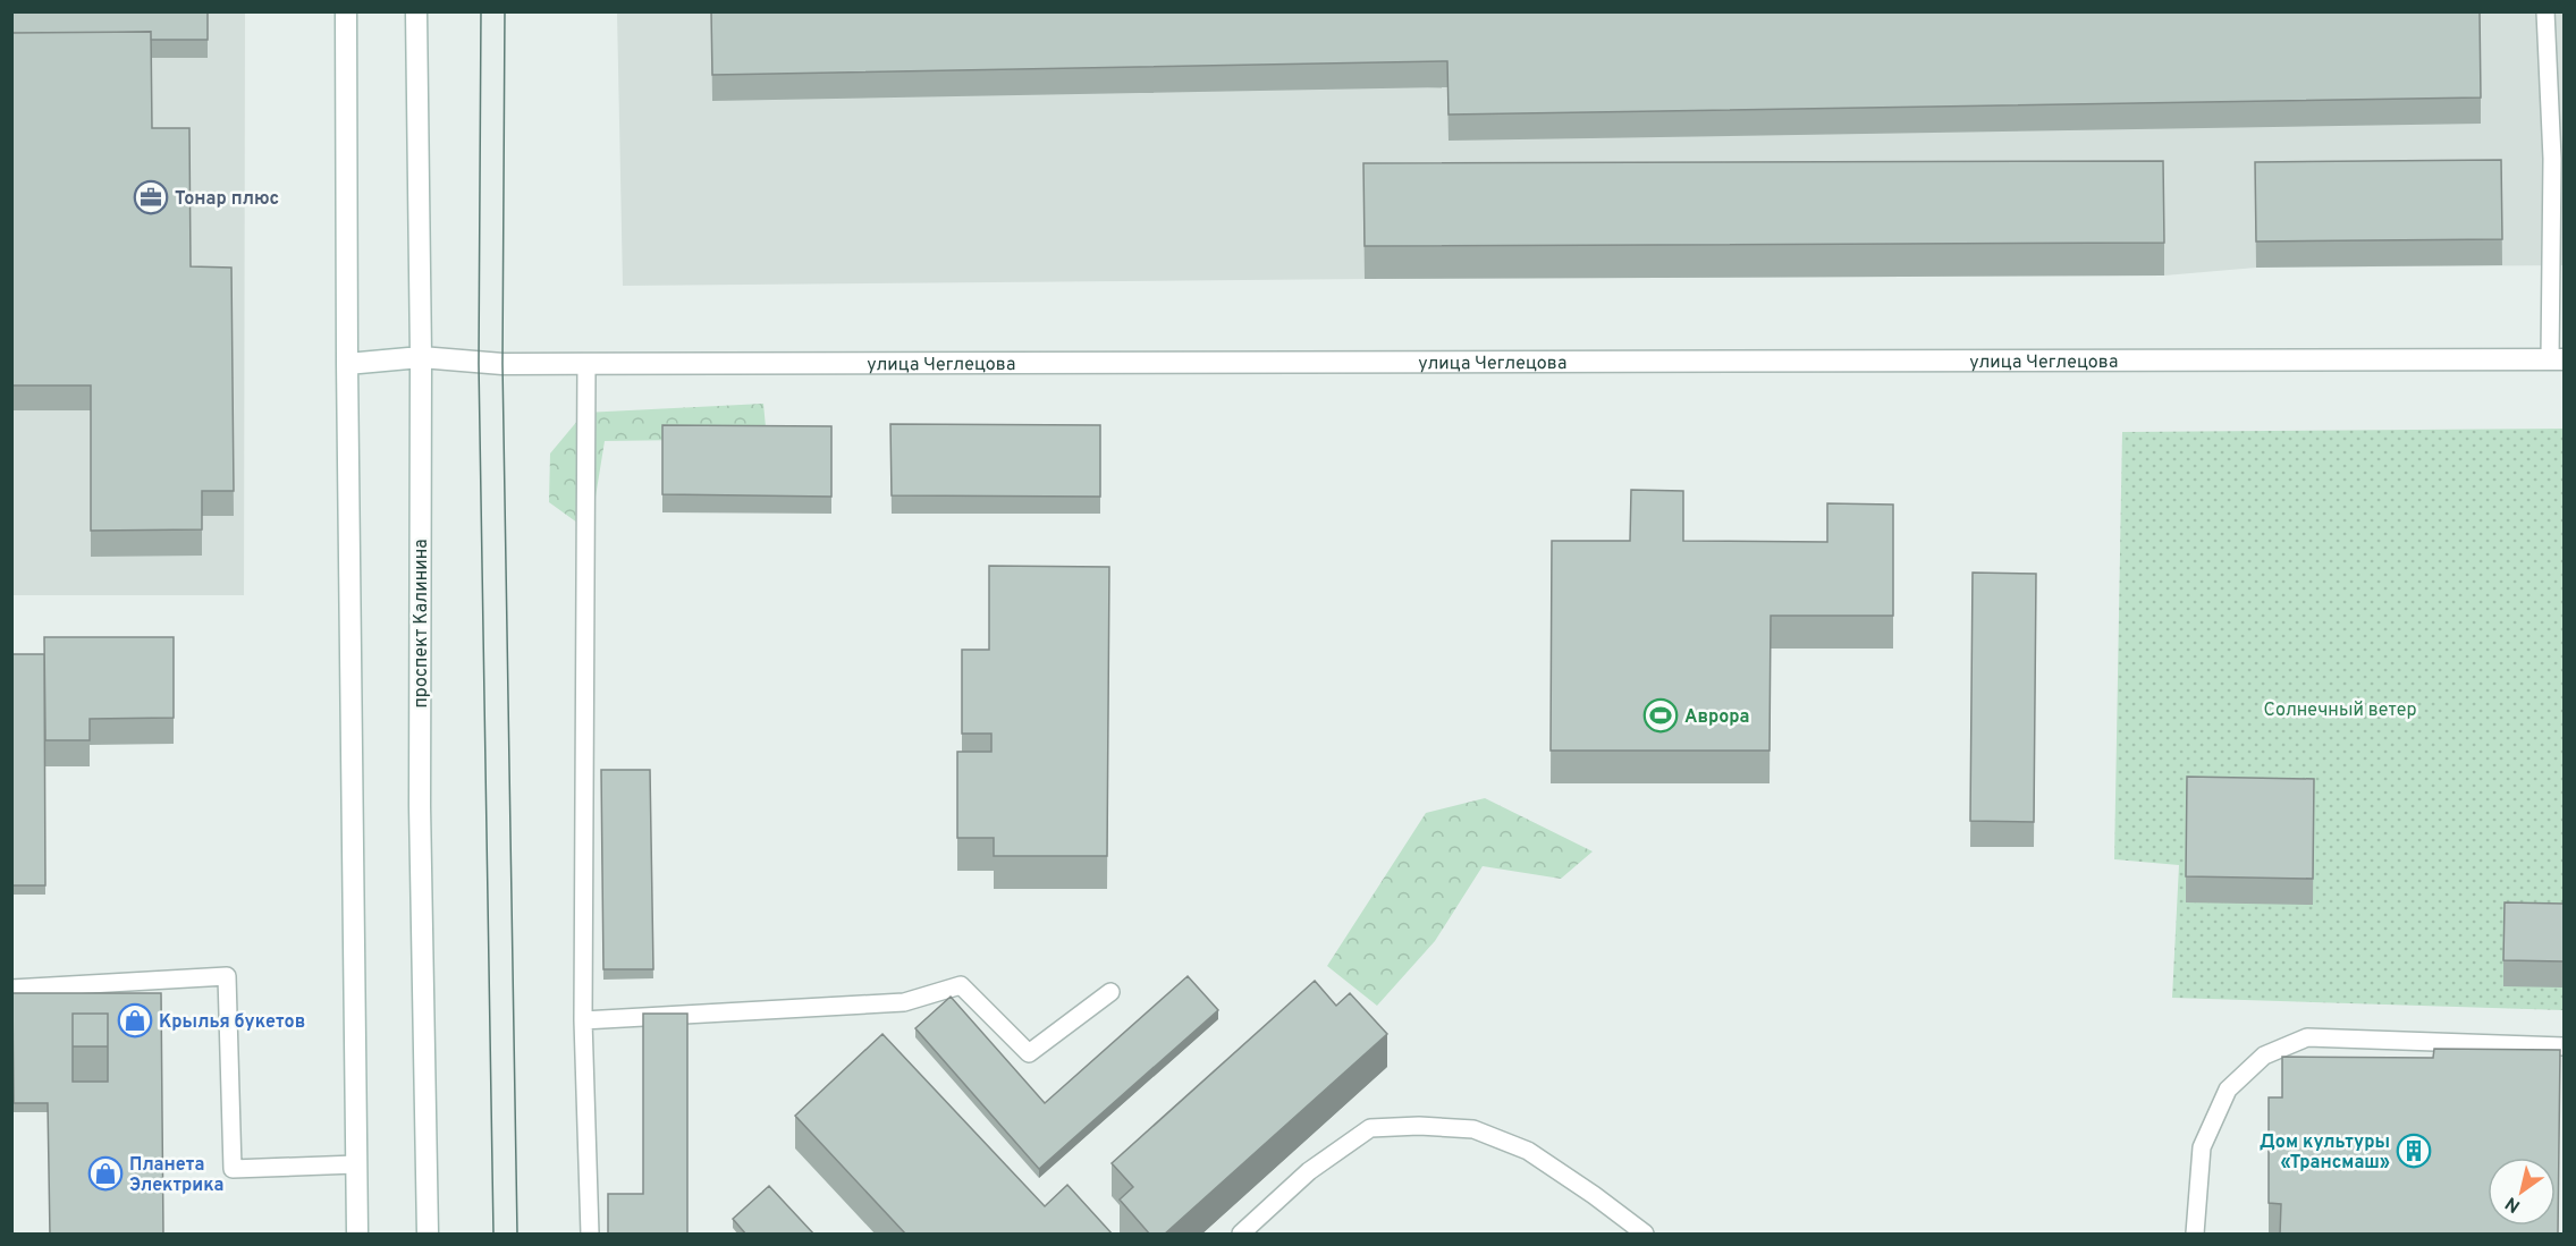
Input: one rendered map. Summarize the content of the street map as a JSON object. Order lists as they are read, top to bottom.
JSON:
{
  "streets": {
    "main road": ["улица Чеглецова", "проспект Калинина"]
  },
  "crossings": [
    ["улица Чеглецова", "проспект Калинина"]
  ],
  "parks": ["Солнечный ветер"],
  "places": {
    "office": ["Тонар плюс"],
    "sports": ["Аврора"],
    "shop": ["Крылья букетов", "Планета Электрика"],
    "building": ["Дом культуры «Трансмаш»"]
  },
  "north": "bottom left"
}
